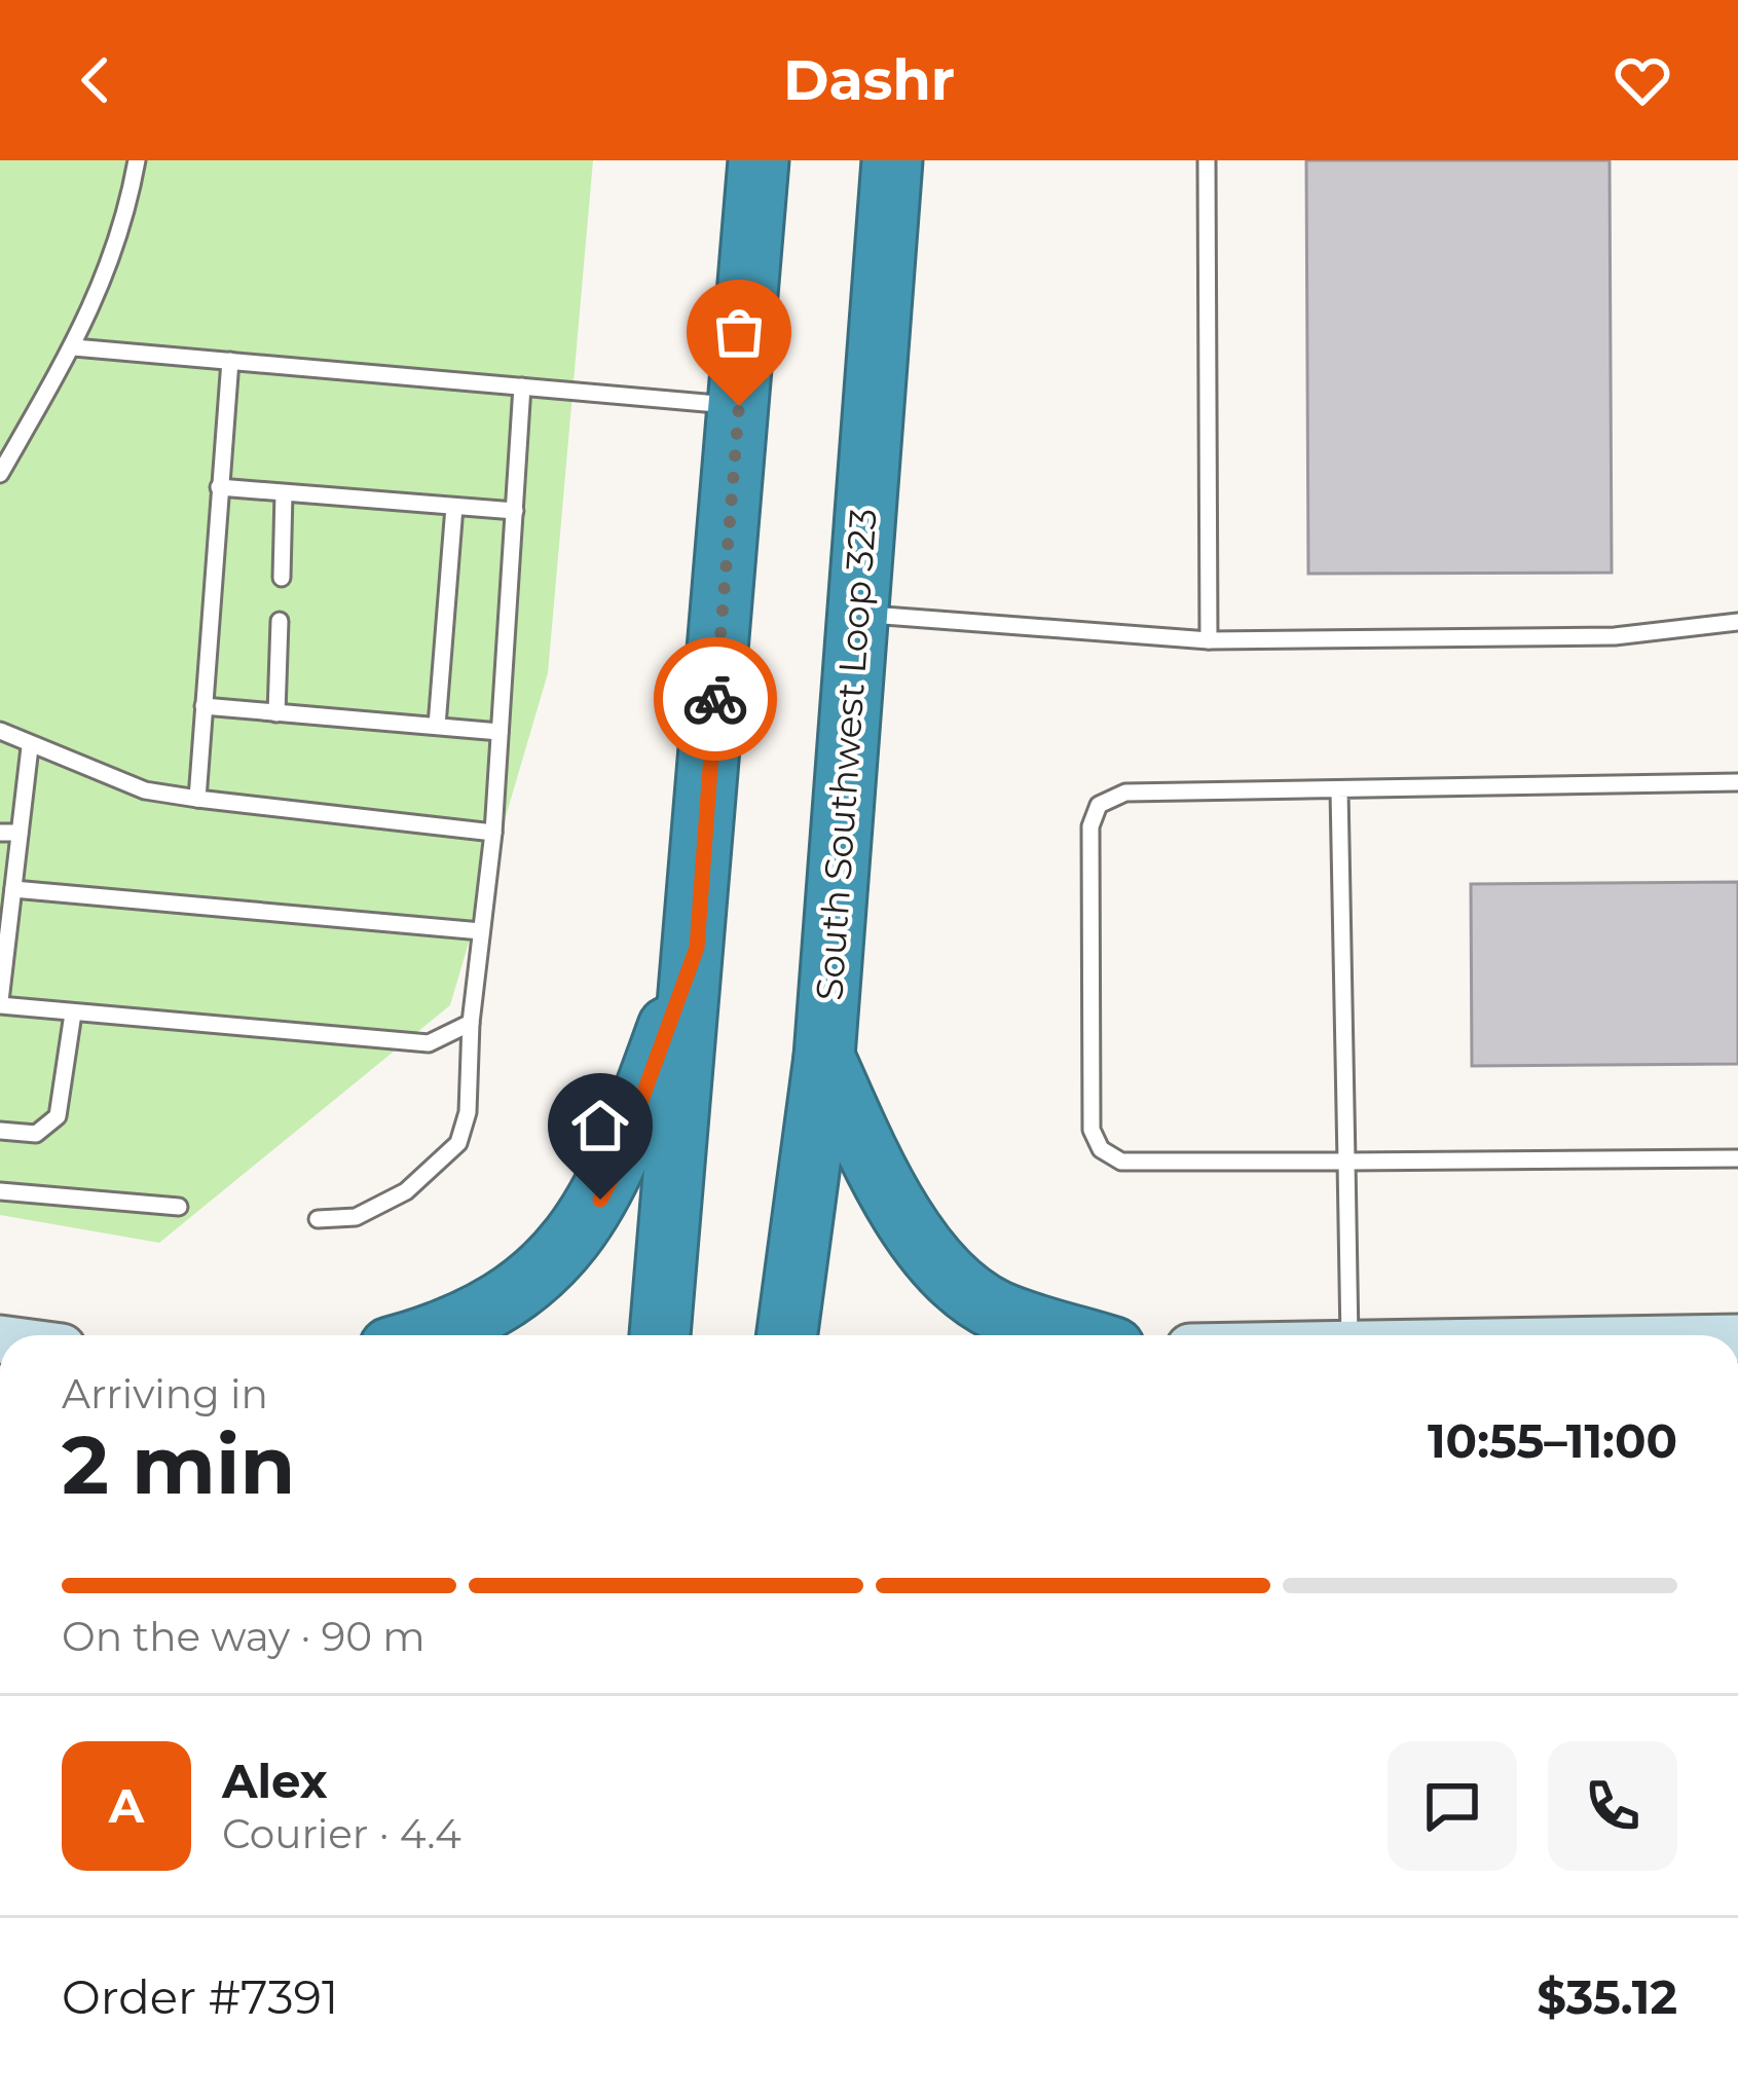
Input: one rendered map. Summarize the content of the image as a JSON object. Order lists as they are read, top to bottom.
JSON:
{
  "streets": {
    "highway": ["South Southwest Loop 323"]
  },
  "page": {
    "header": "Dashr",
    "heading": ["2 min", "Arriving in", "10:55–11:00"],
    "panel": [
      "Alex",
      "Courier · 4.4",
      "Order #7391",
      "$35.12"
    ],
    "bar": "On the way · 90 m",
    "round": "A"
  }
}
